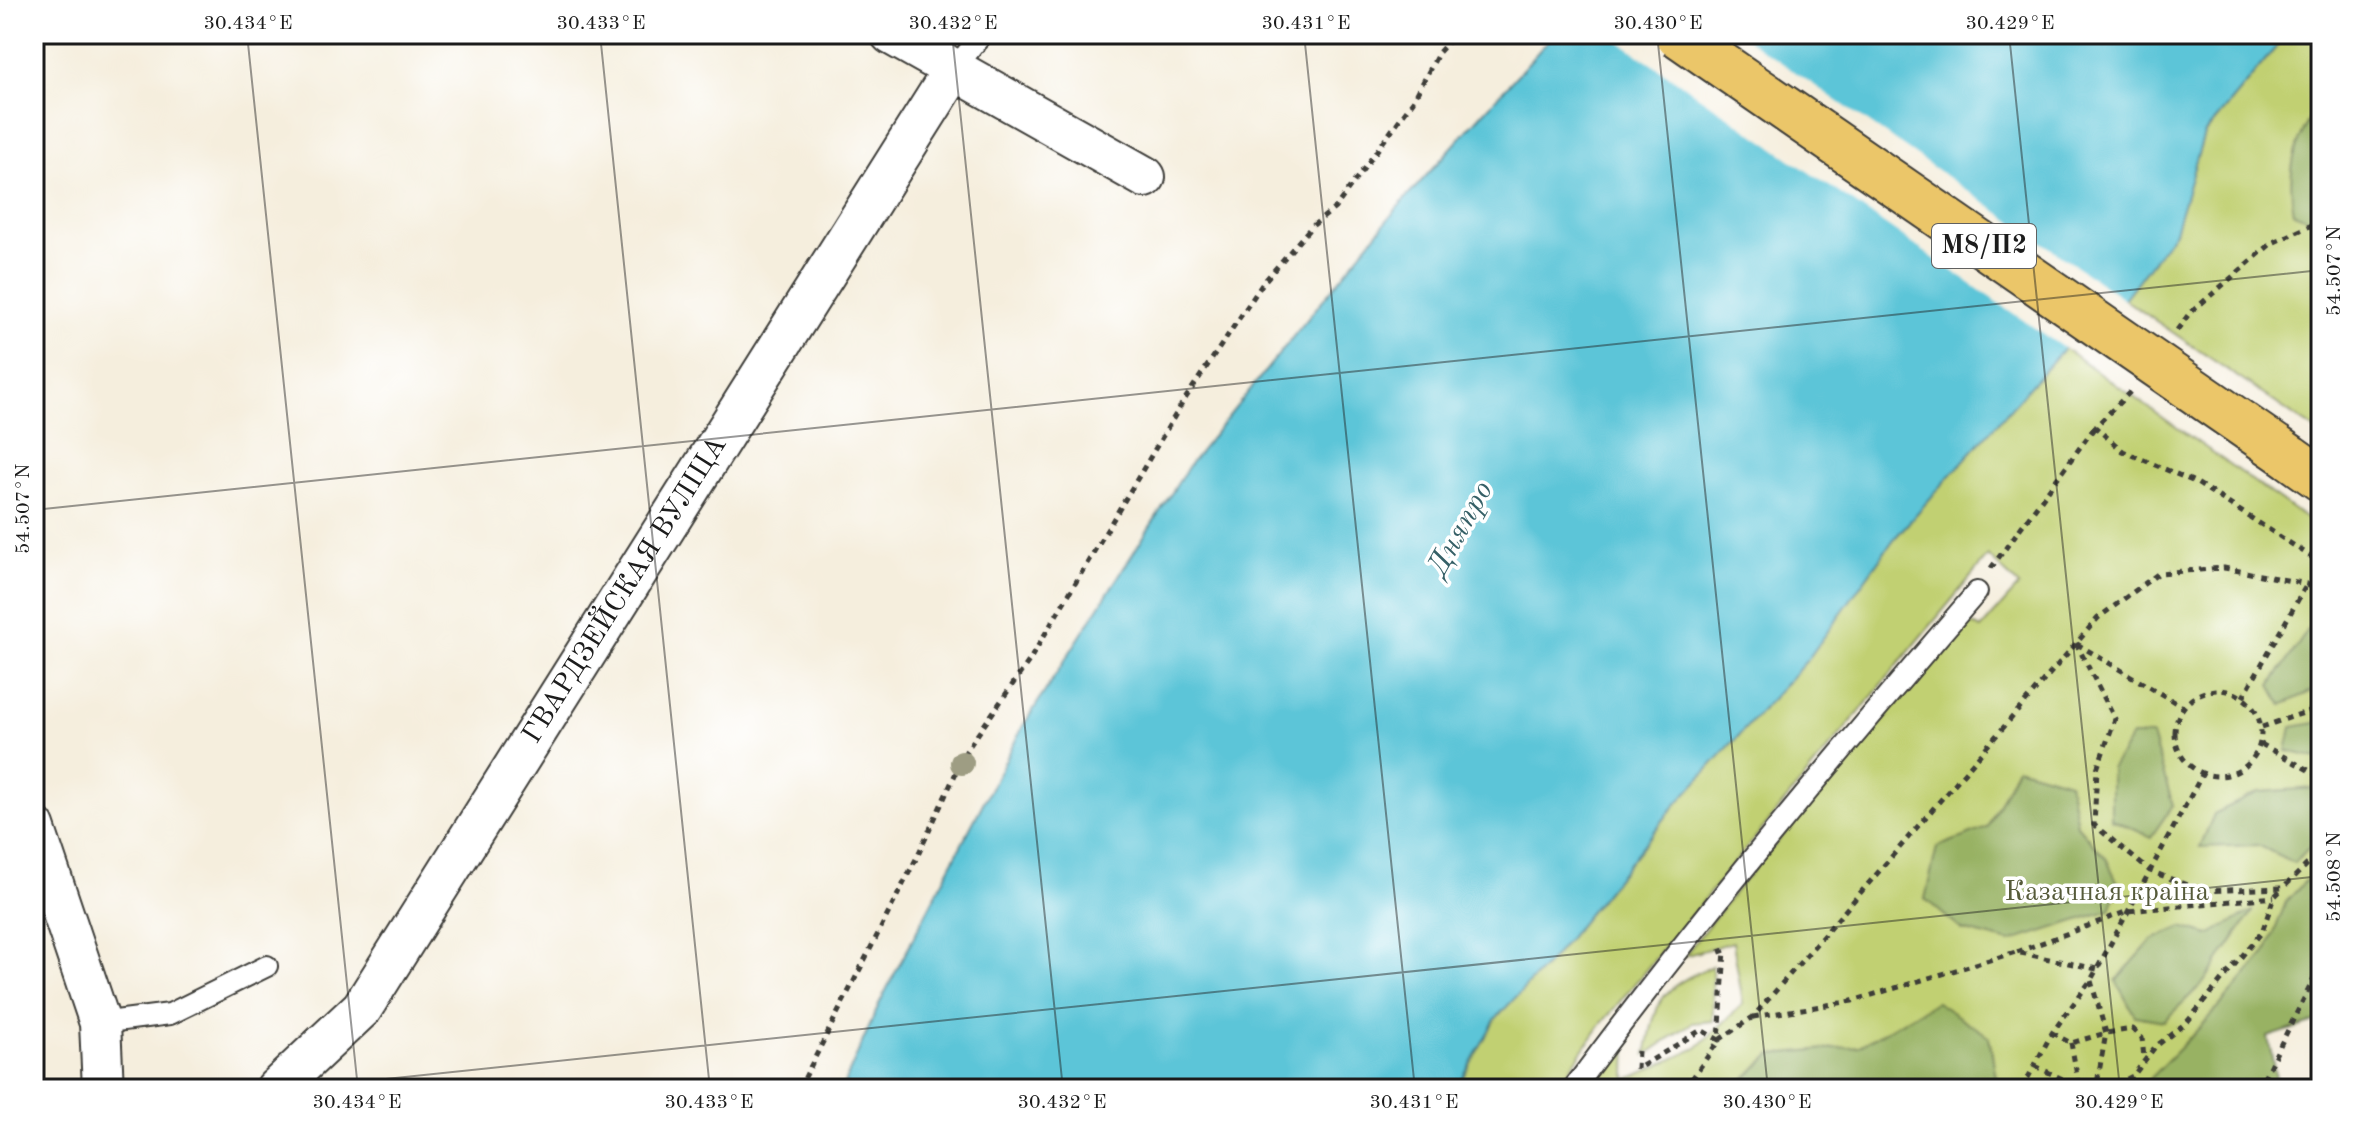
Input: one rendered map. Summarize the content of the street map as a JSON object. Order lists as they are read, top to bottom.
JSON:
{
  "streets": {
    "main road": ["М8/П2"],
    "street": ["ГВАРДЗЕЙСКАЯ ВУЛІЦА"]
  },
  "water": ["Дняпро"],
  "parks": ["Казачная краіна"],
  "coordinates": [
    "30.434°E",
    "30.433°E",
    "30.432°E",
    "30.431°E",
    "30.430°E",
    "30.429°E",
    "54.507°N",
    "54.508°N"
  ]
}
